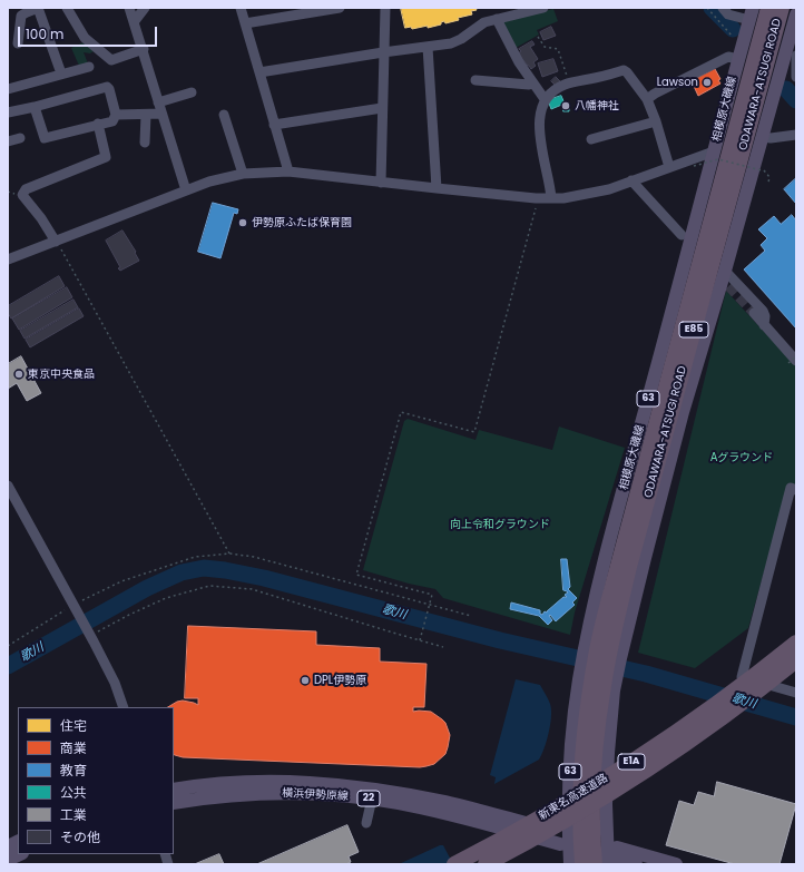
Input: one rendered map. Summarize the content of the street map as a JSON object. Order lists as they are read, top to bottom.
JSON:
{
  "streets": {
    "highway": [
      "ODAWARA-ATSUGI ROAD",
      "E85",
      "E1A",
      "新東名高速道路"
    ],
    "main road": [
      "相模原大磯線",
      "63",
      "横浜伊勢原線",
      "22"
    ]
  },
  "crossings": [
    ["ODAWARA-ATSUGI ROAD", "相模原大磯線"]
  ],
  "water": ["歌川"],
  "parks": ["Aグラウンド", "向上令和グラウンド"],
  "places": [
    "Lawson",
    "八幡神社",
    "伊勢原ふたば保育園",
    "東京中央食品",
    "DPL伊勢原"
  ],
  "legend": [
    "住宅",
    "商業",
    "教育",
    "公共",
    "工業",
    "その他"
  ],
  "scale_bar": "100 m"
}
